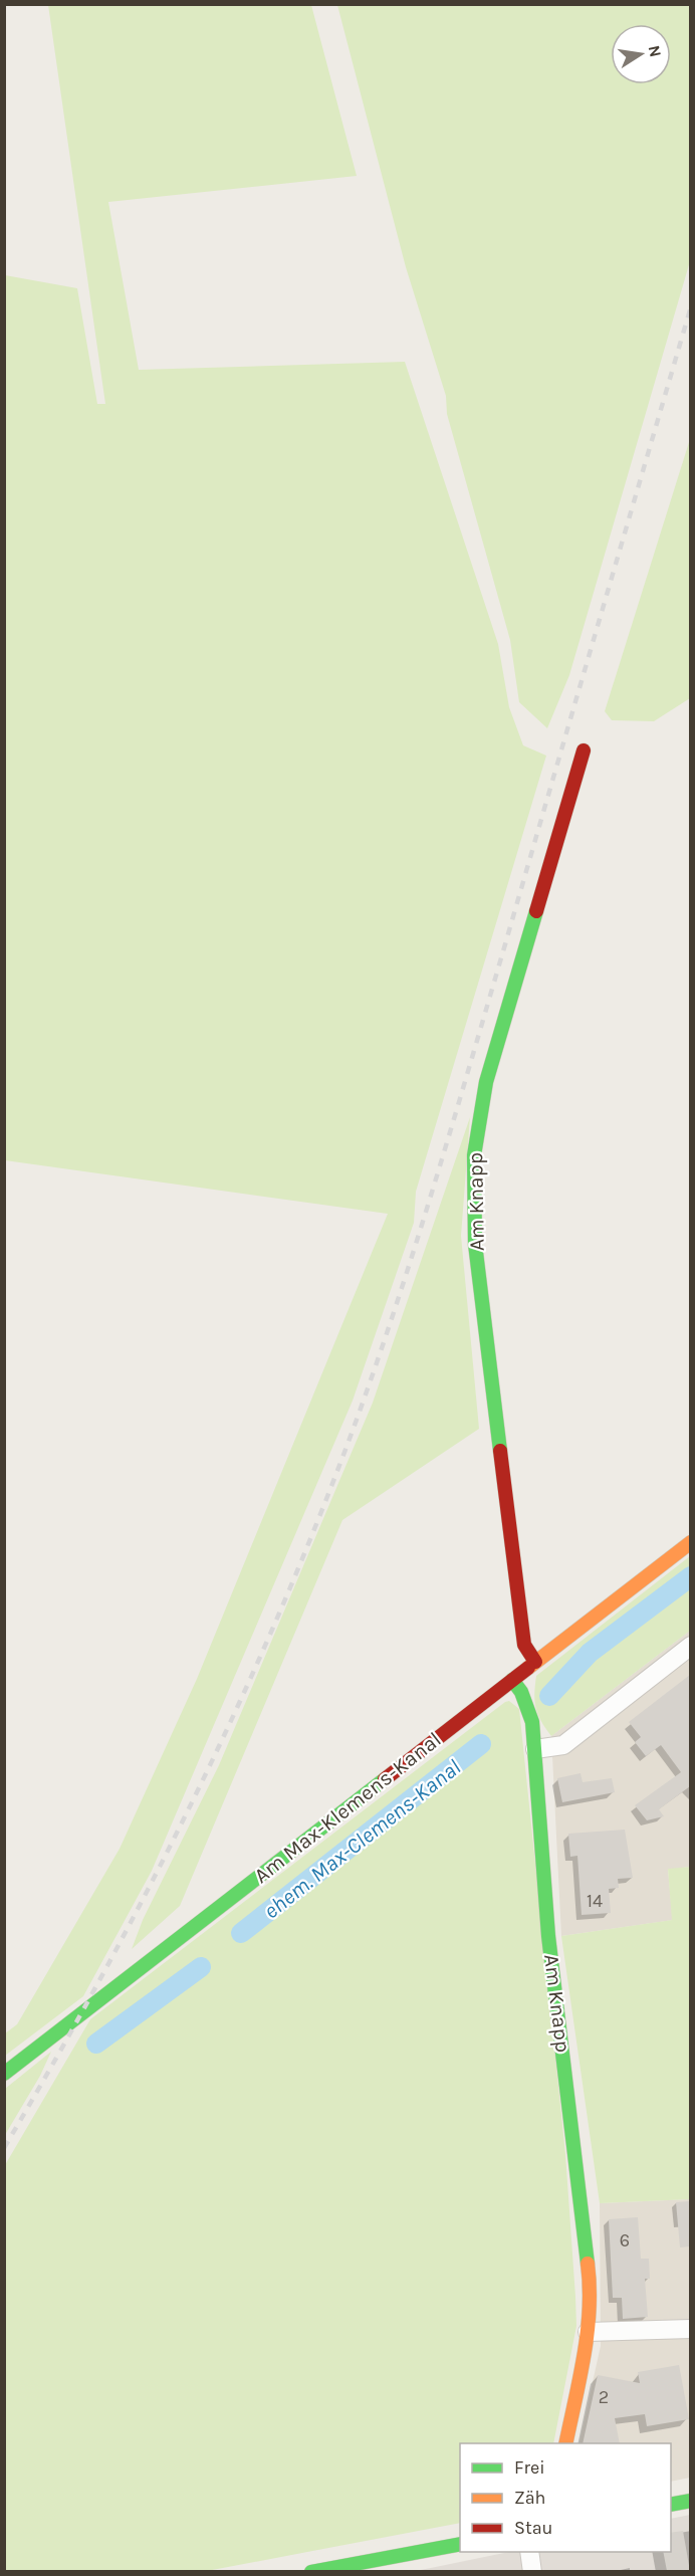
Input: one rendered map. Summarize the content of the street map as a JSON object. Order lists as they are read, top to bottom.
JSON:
{
  "streets": {
    "street": ["Am Knapp", "Am Max-Klemens-Kanal"]
  },
  "crossings": [
    ["Am Knapp", "Am Max-Klemens-Kanal"]
  ],
  "water": ["ehem. Max-Clemens-Kanal"],
  "house_numbers": ["14", "6", "2"],
  "legend": ["Frei", "Zäh", "Stau"],
  "north": "right"
}
